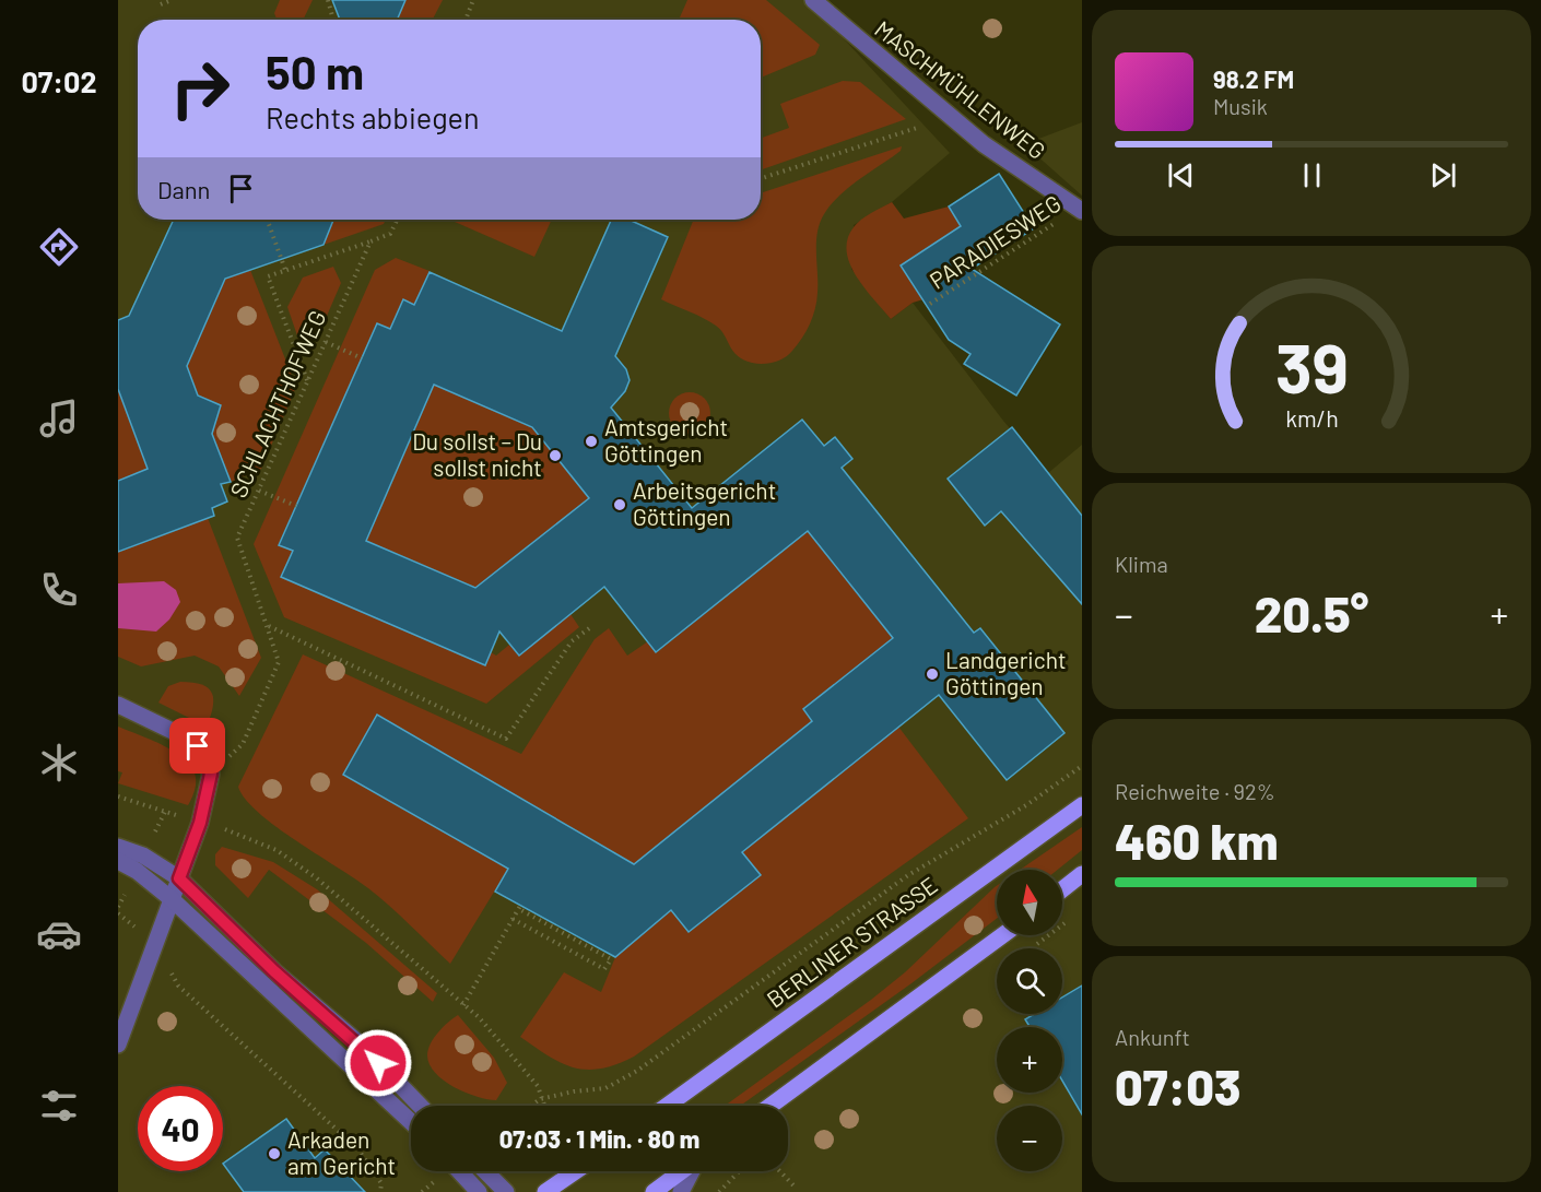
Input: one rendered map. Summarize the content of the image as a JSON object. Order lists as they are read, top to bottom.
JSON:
{
  "streets": {
    "main road": ["BERLINER STRASSE"],
    "street": ["MASCHMÜHLENWEG"],
    "path": ["PARADIESWEG", "SCHLACHTHOFWEG"]
  },
  "crossings": [
    ["MASCHMÜHLENWEG", "PARADIESWEG"]
  ],
  "places": [
    "Amtsgericht Göttingen",
    "Du sollst – Du sollst nicht",
    "Arbeitsgericht Göttingen",
    "Landgericht Göttingen",
    "Arkaden am Gericht"
  ],
  "north": "top",
  "page": {
    "tabs": "07:02",
    "turn": ["50 m", "Rechts abbiegen"],
    "song": ["98.2 FM", "Musik"],
    "then": "Dann",
    "tile": [
      "Klima",
      ["Reichweite · 92%", "460 km"],
      ["Ankunft", "07:03"]
    ],
    "heat": ["−", "20.5°", "+"],
    "map_buttons": ["+", "−"],
    "limit": "40",
    "trip": "07:03 · 1 Min. · 80 m",
    "gauge": ["39", "km/h"]
  }
}
